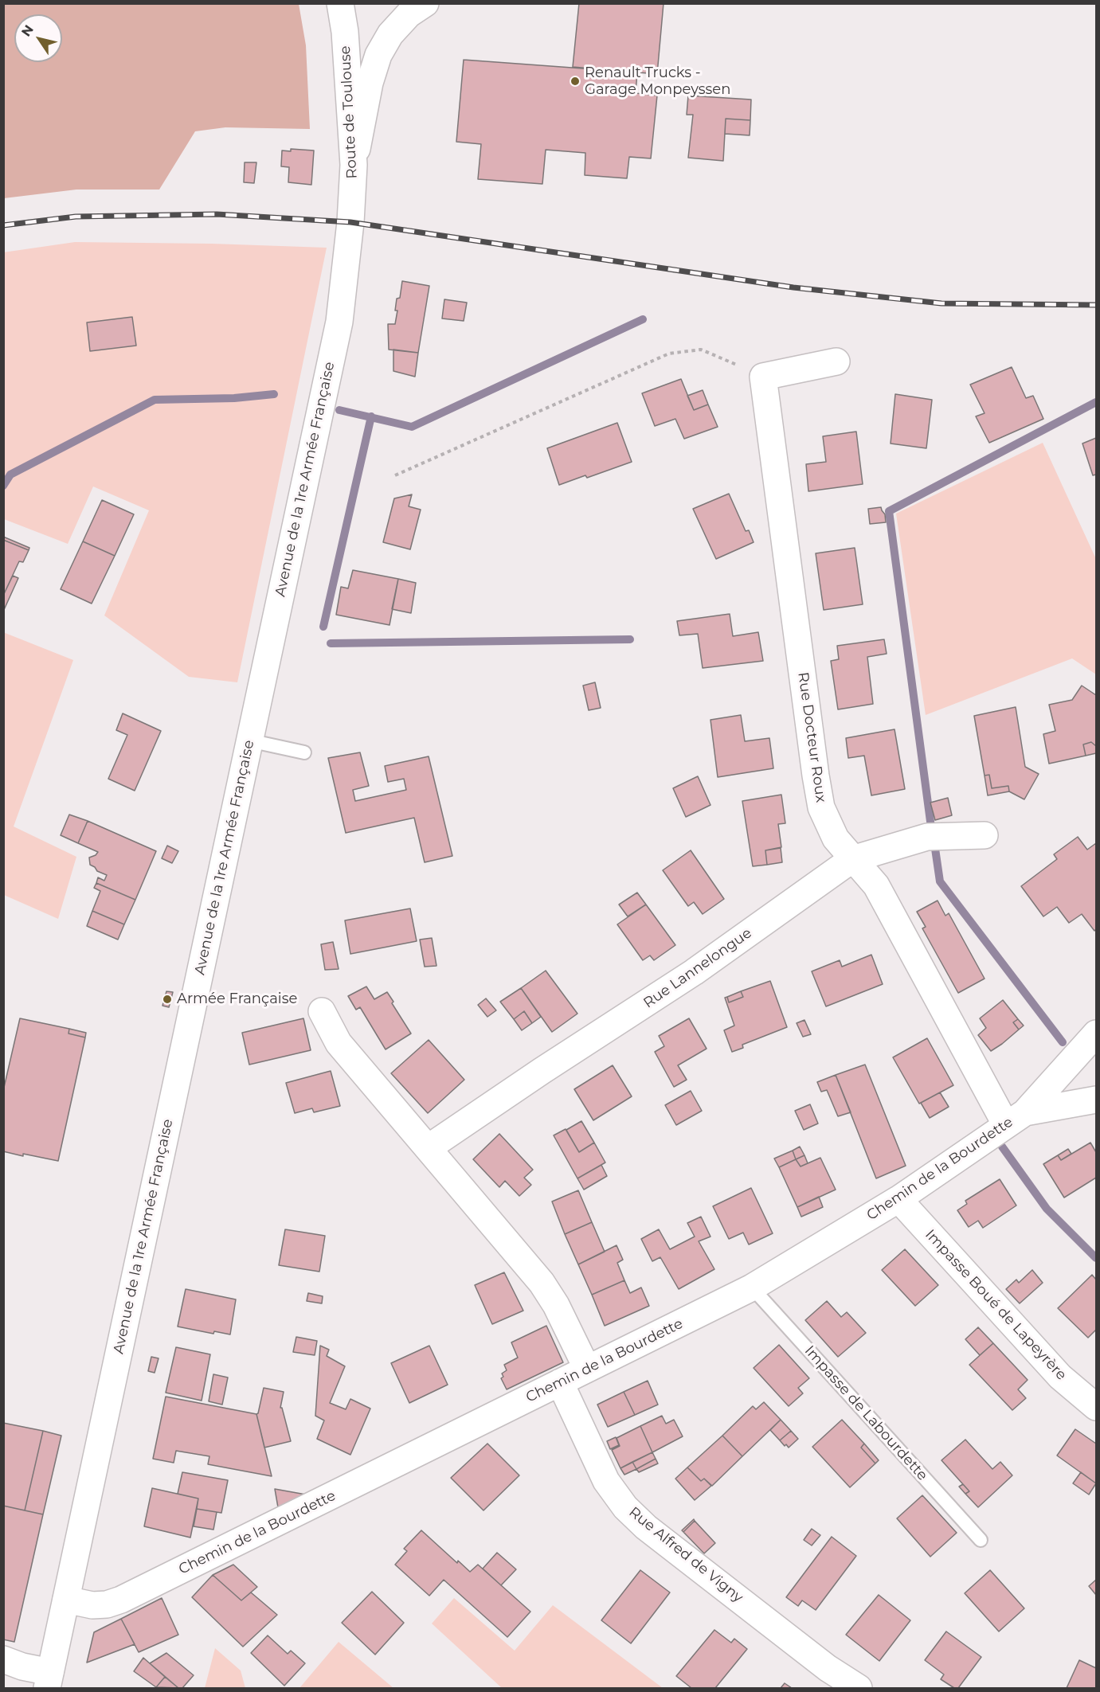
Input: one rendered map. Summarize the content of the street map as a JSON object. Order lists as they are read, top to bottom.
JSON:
{
  "streets": {
    "street": [
      "Route de Toulouse",
      "Avenue de la 1re Armée Française",
      "Rue Docteur Roux",
      "Rue Lannelongue",
      "Chemin de la Bourdette",
      "Impasse Boué de Lapeyrère",
      "Rue Alfred de Vigny"
    ],
    "lane": ["Impasse de Labourdette"]
  },
  "crossings": [
    ["Route de Toulouse", "Avenue de la 1re Armée Française"],
    ["Avenue de la 1re Armée Française", "Chemin de la Bourdette"],
    ["Rue Docteur Roux", "Rue Lannelongue"],
    ["Rue Docteur Roux", "Chemin de la Bourdette"],
    ["Chemin de la Bourdette", "Impasse Boué de Lapeyrère"],
    ["Chemin de la Bourdette", "Impasse de Labourdette"],
    ["Chemin de la Bourdette", "Rue Alfred de Vigny"]
  ],
  "places": ["Renault Trucks - Garage Monpeyssen", "Armée Française"],
  "north": "top left"
}
